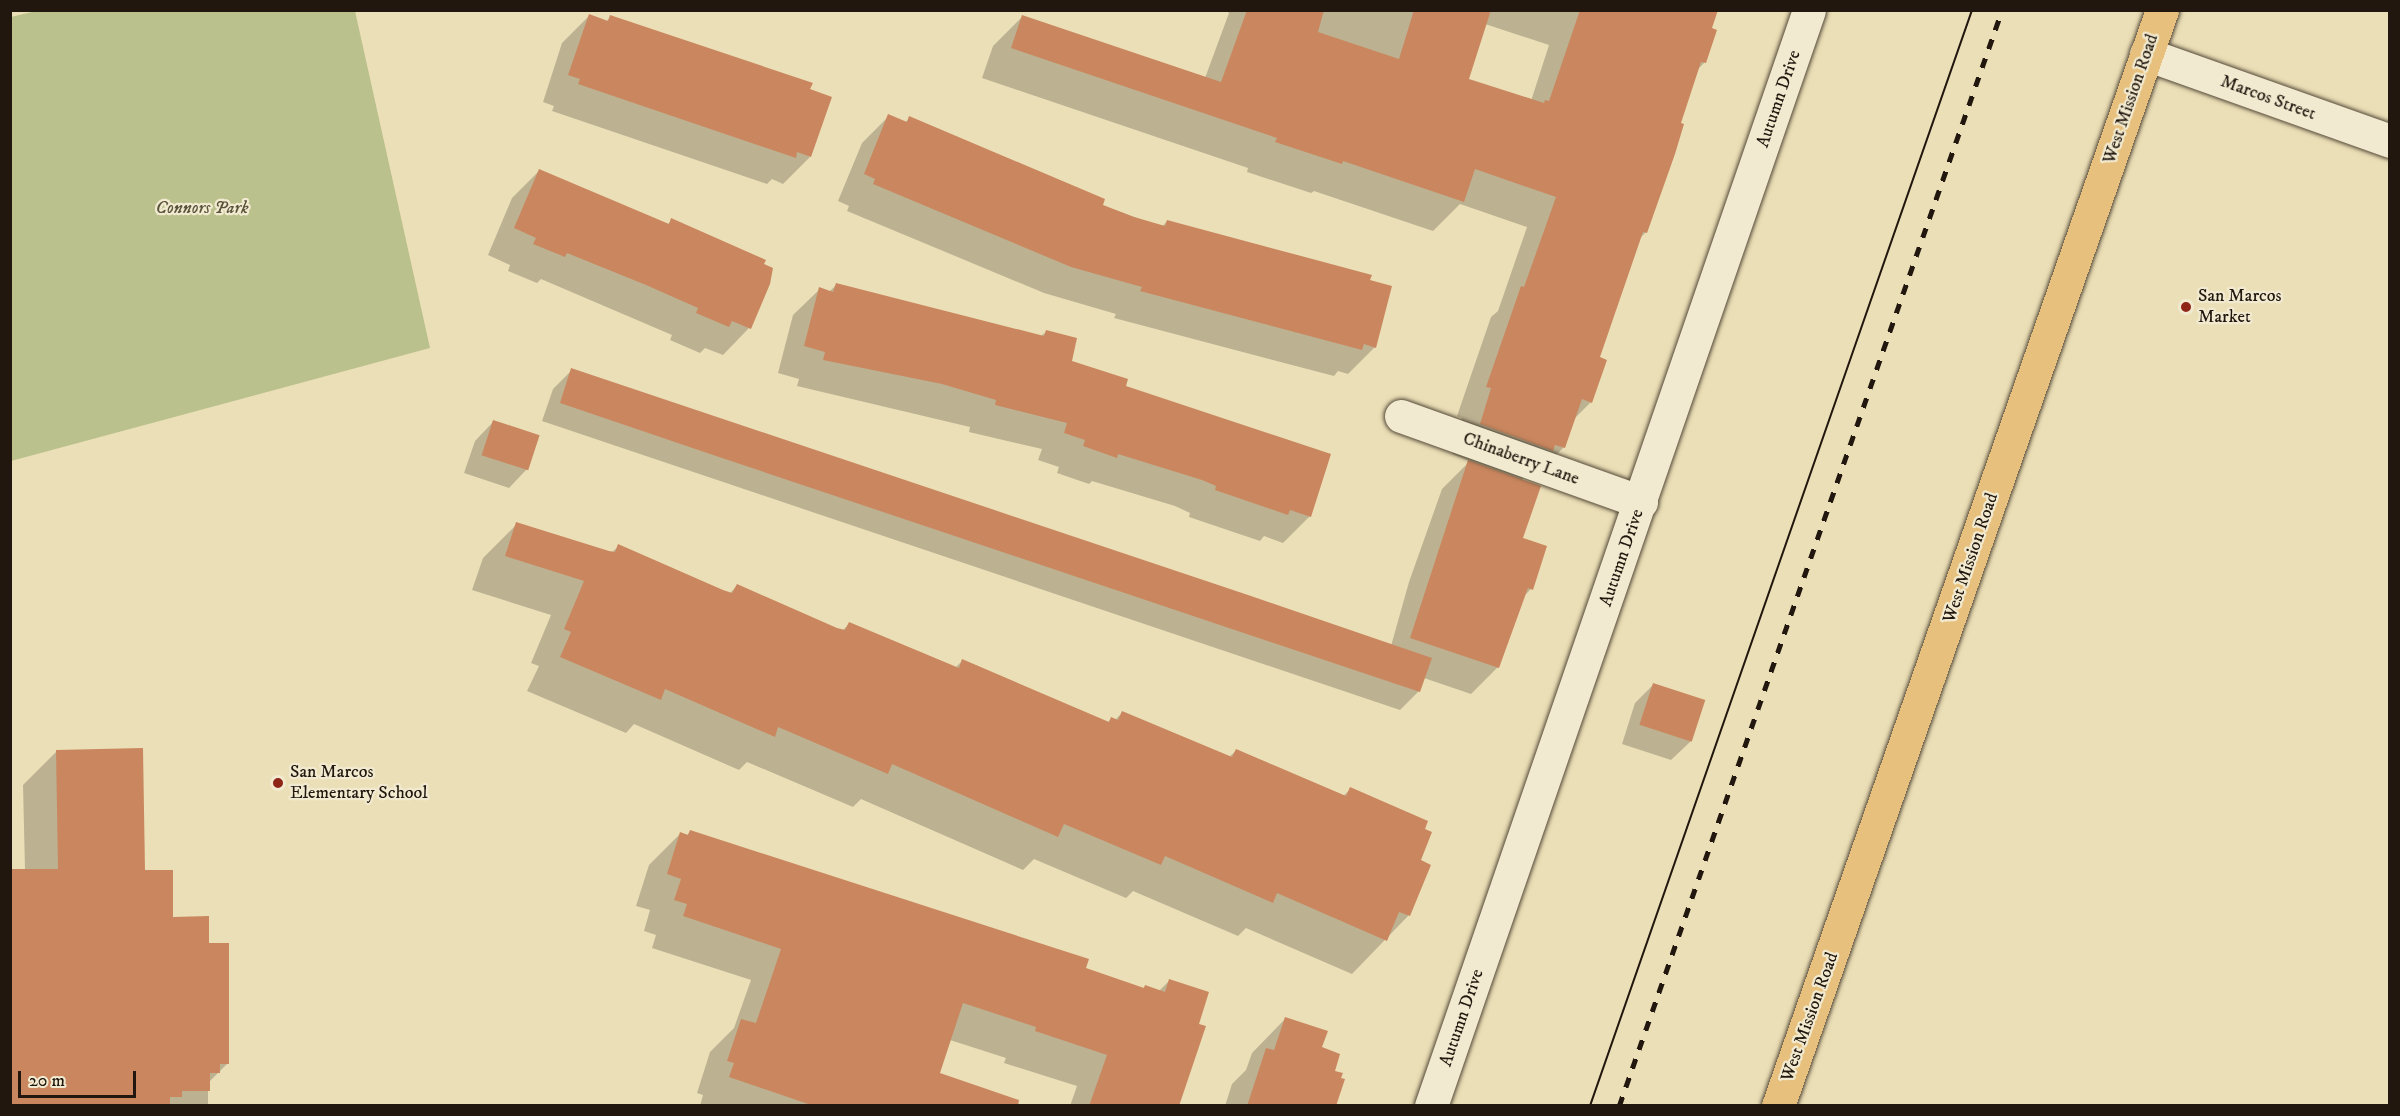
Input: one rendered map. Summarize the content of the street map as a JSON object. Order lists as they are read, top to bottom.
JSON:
{
  "streets": {
    "main road": ["West Mission Road"],
    "street": ["Marcos Street", "Autumn Drive", "Chinaberry Lane"]
  },
  "crossings": [
    ["Marcos Street", "West Mission Road"],
    ["Autumn Drive", "Chinaberry Lane"]
  ],
  "parks": ["Connors Park"],
  "places": ["San Marcos Market", "San Marcos Elementary School"],
  "scale_bar": "20 m"
}
